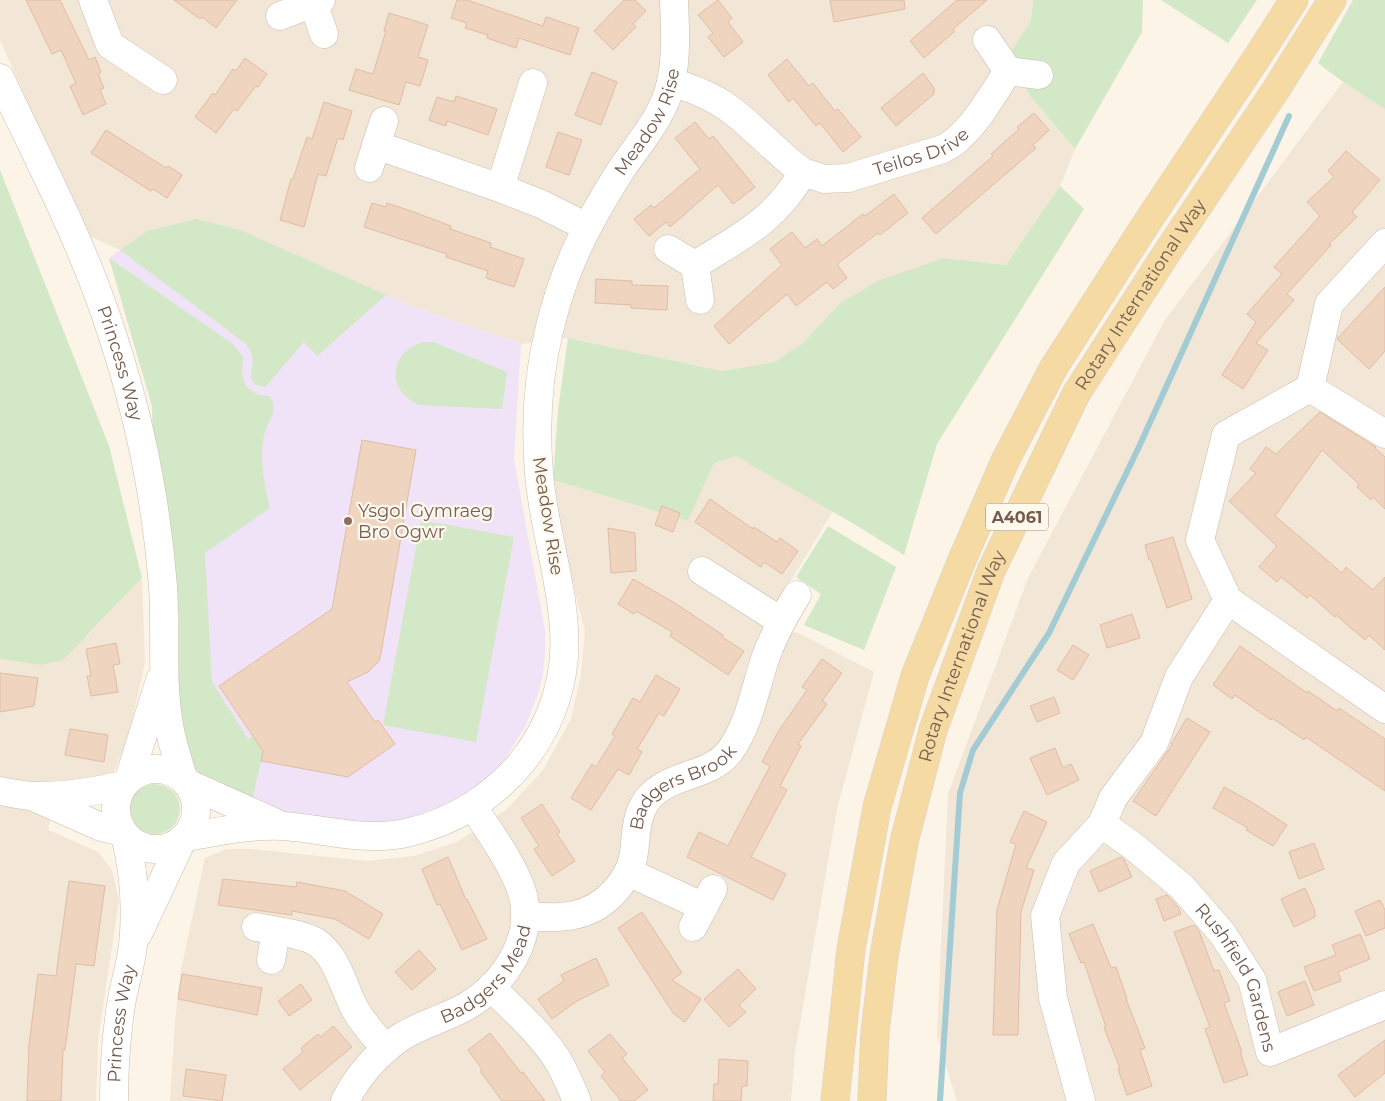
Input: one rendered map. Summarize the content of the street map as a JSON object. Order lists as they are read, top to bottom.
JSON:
{
  "streets": {
    "main road": ["Rotary International Way", "A4061"],
    "street": [
      "Meadow Rise",
      "Teilos Drive",
      "Princess Way",
      "Badgers Brook",
      "Badgers Mead",
      "Rushfield Gardens"
    ]
  },
  "crossings": [
    ["Meadow Rise", "Teilos Drive"],
    ["Meadow Rise", "Princess Way"],
    ["Meadow Rise", "Badgers Mead"],
    ["Badgers Brook", "Badgers Mead"]
  ],
  "places": ["Ysgol Gymraeg Bro Ogwr"]
}
